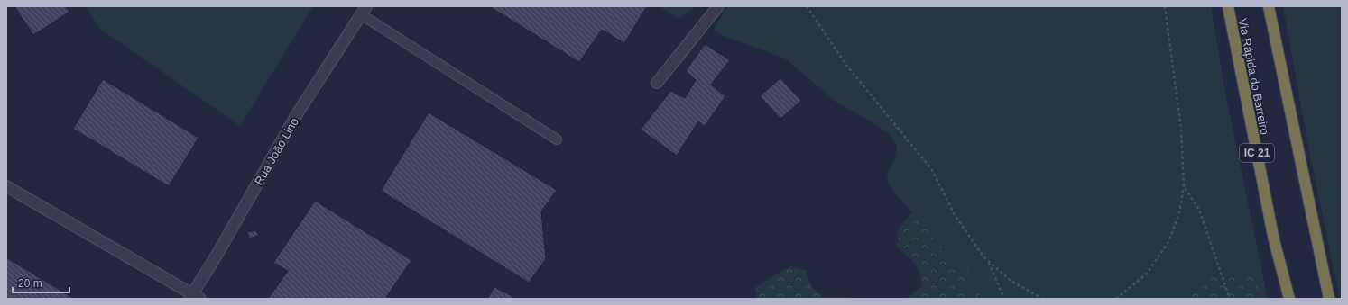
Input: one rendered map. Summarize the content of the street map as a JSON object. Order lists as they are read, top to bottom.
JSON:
{
  "streets": {
    "highway": ["Via Rápida do Barreiro", "IC 21"],
    "street": ["Rua João Lino"]
  },
  "scale_bar": "20 m"
}
